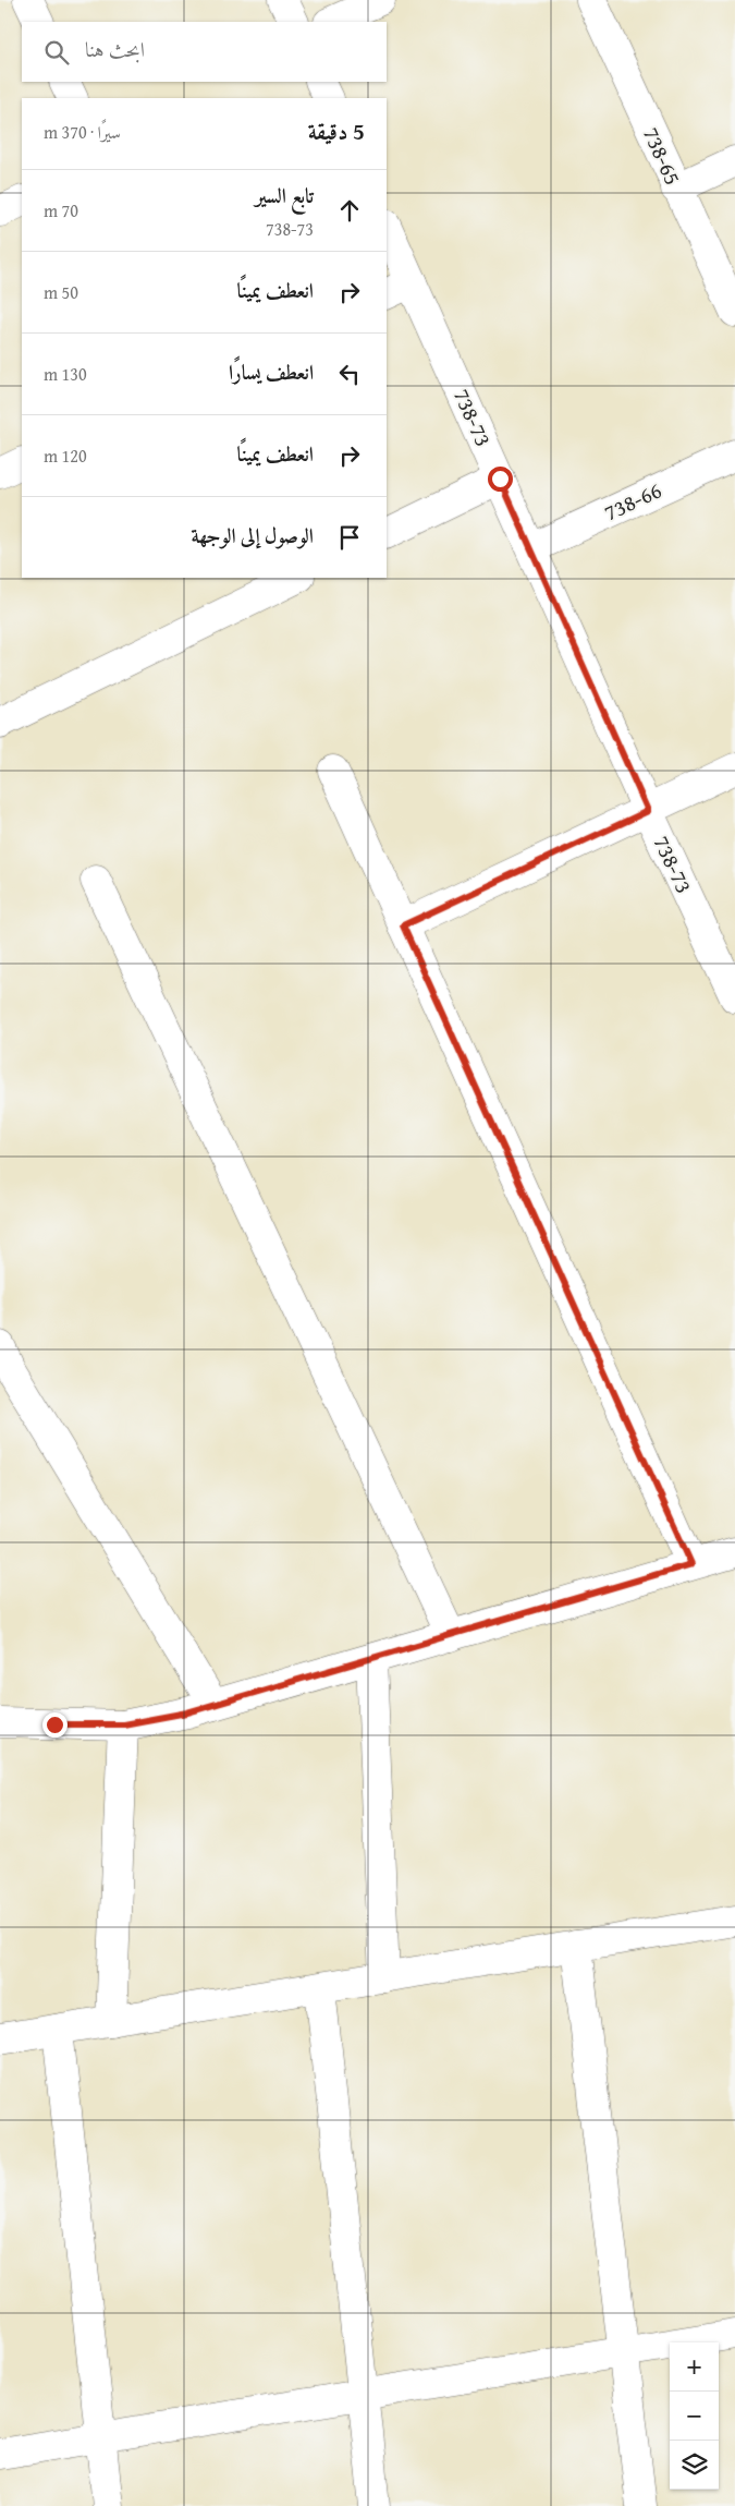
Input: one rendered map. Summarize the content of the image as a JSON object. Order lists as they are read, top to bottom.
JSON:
{
  "streets": {
    "street": ["738-65", "738-73", "738-66"]
  },
  "crossings": [
    ["738-73", "738-66"]
  ],
  "page": {
    "search": "ابحث هنا",
    "heading": ["5 دقيقة", "سيرًا · 370 m"],
    "list": [
      ["تابع السير", "738-73", "70 m"],
      ["انعطف يمينًا", "50 m"],
      ["انعطف يسارًا", "130 m"],
      ["انعطف يمينًا", "120 m"],
      "الوصول إلى الوجهة"
    ],
    "map_buttons": ["+", "−"]
  }
}
